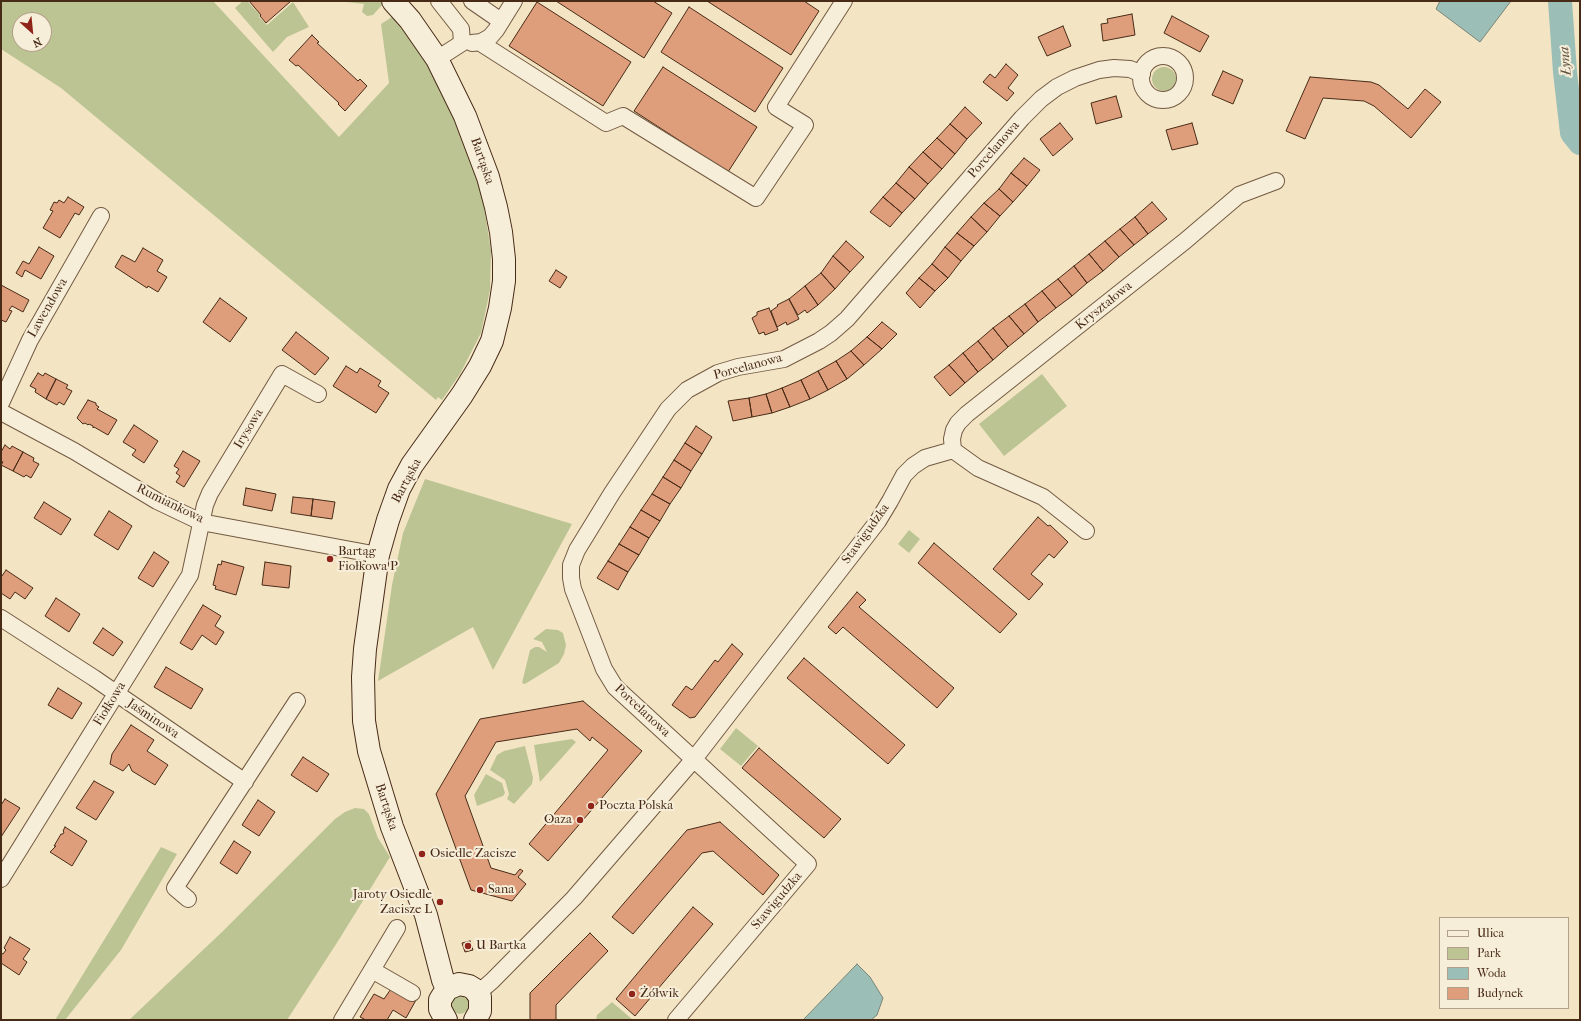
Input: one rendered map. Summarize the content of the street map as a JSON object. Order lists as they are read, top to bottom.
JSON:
{
  "streets": {
    "street": [
      "Porcelanowa",
      "Bartąska",
      "Kryształowa",
      "Lawendowa",
      "Irysowa",
      "Rumiankowa",
      "Stawigudzka",
      "Fiołkowa",
      "Jaśminowa"
    ]
  },
  "crossings": [
    ["Porcelanowa", "Stawigudzka"],
    ["Bartąska", "Rumiankowa"],
    ["Bartąska", "Stawigudzka"],
    ["Kryształowa", "Stawigudzka"],
    ["Irysowa", "Rumiankowa"],
    ["Irysowa", "Fiołkowa"],
    ["Rumiankowa", "Fiołkowa"],
    ["Fiołkowa", "Jaśminowa"]
  ],
  "water": ["Łyna"],
  "places": [
    "Bartąg Fiołkowa P",
    "Poczta Polska",
    "Oaza",
    "Osiedle Zacisze",
    "Sana",
    "Jaroty Osiedle Zacisze L",
    "U Bartka",
    "Żółwik"
  ],
  "legend": [
    "Ulica",
    "Park",
    "Woda",
    "Budynek"
  ],
  "north": "bottom right"
}
